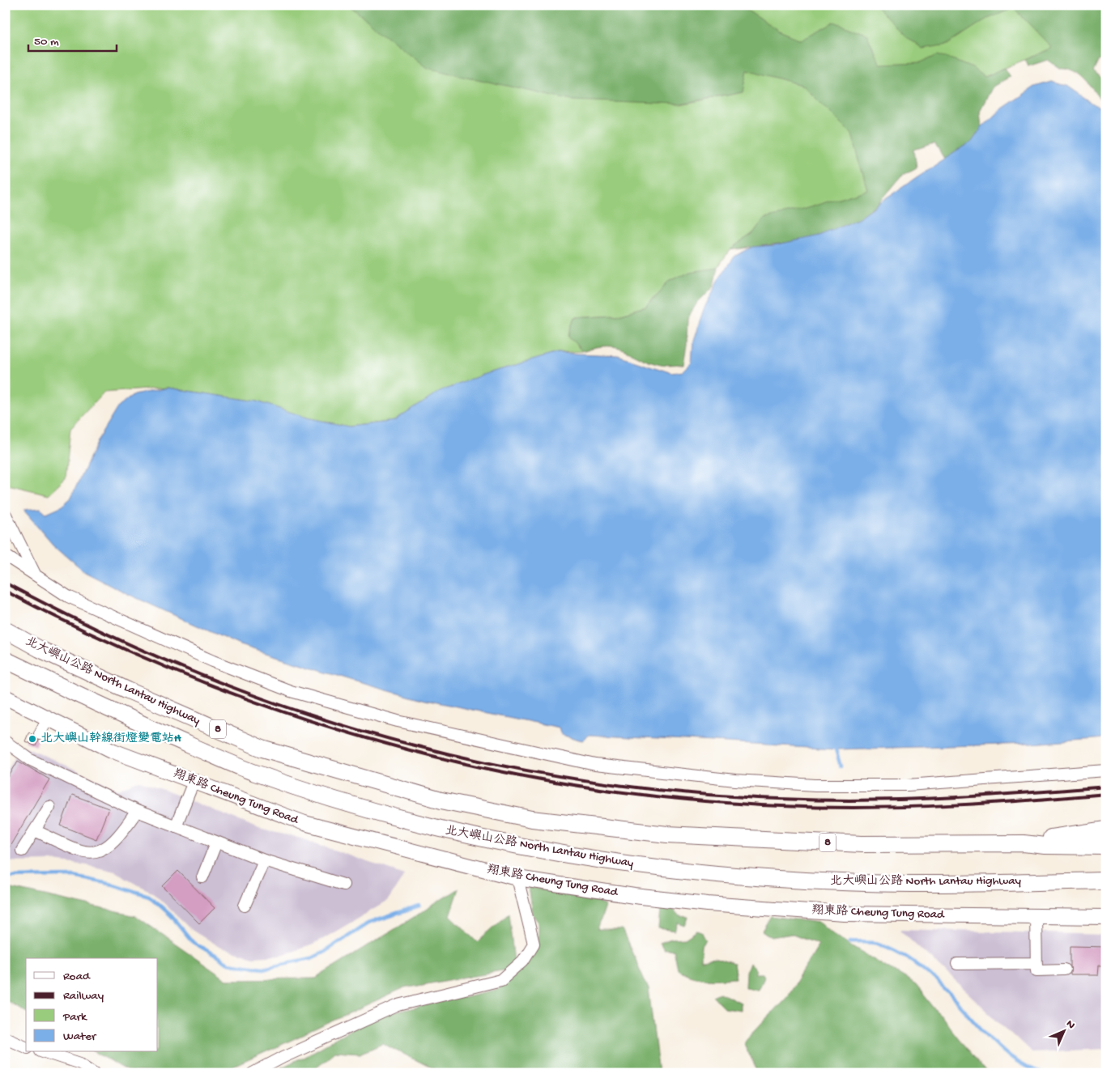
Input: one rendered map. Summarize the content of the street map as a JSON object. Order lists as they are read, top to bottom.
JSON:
{
  "streets": {
    "highway": ["北大嶼山公路 North Lantau Highway", "8"],
    "main road": ["翔東路 Cheung Tung Road"]
  },
  "places": ["北大嶼山幹線街燈變電站H"],
  "legend": [
    "Road",
    "Railway",
    "Park",
    "Water"
  ],
  "scale_bar": "50 m",
  "north": "top right"
}
